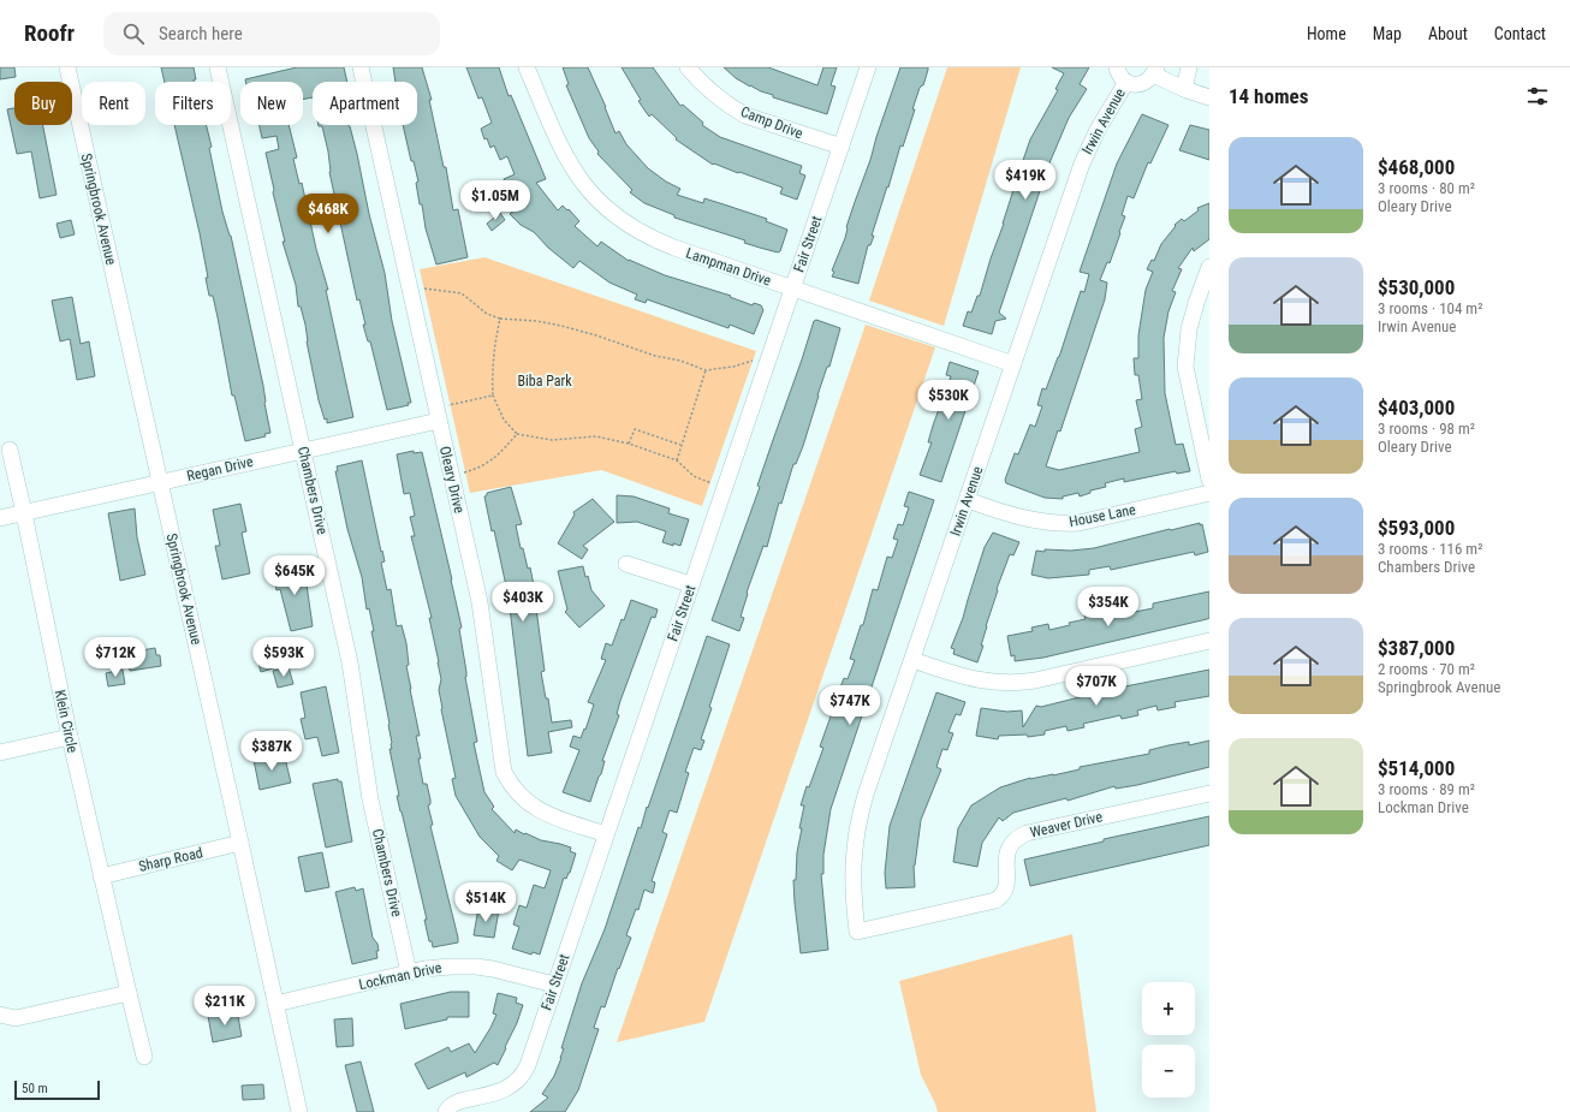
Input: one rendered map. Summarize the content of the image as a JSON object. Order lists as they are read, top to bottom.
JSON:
{
  "streets": {
    "street": [
      "Irwin Avenue",
      "Camp Drive",
      "Springbrook Avenue",
      "Fair Street",
      "Lampman Drive",
      "Regan Drive",
      "Oleary Drive",
      "Chambers Drive",
      "House Lane",
      "Klein Circle",
      "Weaver Drive",
      "Sharp Road",
      "Lockman Drive"
    ]
  },
  "crossings": [
    ["Irwin Avenue", "Lampman Drive"],
    ["Irwin Avenue", "House Lane"],
    ["Irwin Avenue", "Weaver Drive"],
    ["Camp Drive", "Fair Street"],
    ["Springbrook Avenue", "Regan Drive"],
    ["Springbrook Avenue", "Sharp Road"],
    ["Springbrook Avenue", "Lockman Drive"],
    ["Fair Street", "Lampman Drive"],
    ["Fair Street", "Oleary Drive"],
    ["Fair Street", "Lockman Drive"],
    ["Regan Drive", "Oleary Drive"],
    ["Regan Drive", "Chambers Drive"],
    ["Regan Drive", "Klein Circle"],
    ["Chambers Drive", "Lockman Drive"],
    ["Klein Circle", "Sharp Road"]
  ],
  "parks": ["Biba Park"],
  "scale_bar": "50 m",
  "page": {
    "header": "Roofr",
    "search": "Search here",
    "nav": [
      "Home",
      "Map",
      "About",
      "Contact"
    ],
    "heading": "14 homes",
    "chip": [
      "Buy",
      "Rent",
      "Filters",
      "New",
      "Apartment"
    ],
    "list": [
      {
        "name": "$468,000",
        "note": "3 rooms · 80 m² · Oleary Drive"
      },
      {
        "name": "$530,000",
        "note": "3 rooms · 104 m² · Irwin Avenue"
      },
      {
        "name": "$403,000",
        "note": "3 rooms · 98 m² · Oleary Drive"
      },
      {
        "name": "$593,000",
        "note": "3 rooms · 116 m² · Chambers Drive"
      },
      {
        "name": "$387,000",
        "note": "2 rooms · 70 m² · Springbrook Avenue"
      },
      {
        "name": "$514,000",
        "note": "3 rooms · 89 m² · Lockman Drive"
      }
    ],
    "price": [
      "$419K",
      "$1.05M",
      "$468K",
      "$530K",
      "$645K",
      "$403K",
      "$354K",
      "$712K",
      "$593K",
      "$707K",
      "$747K",
      "$387K",
      "$514K",
      "$211K"
    ],
    "map_buttons": ["+", "−"],
    "scale": "50 m"
  }
}
